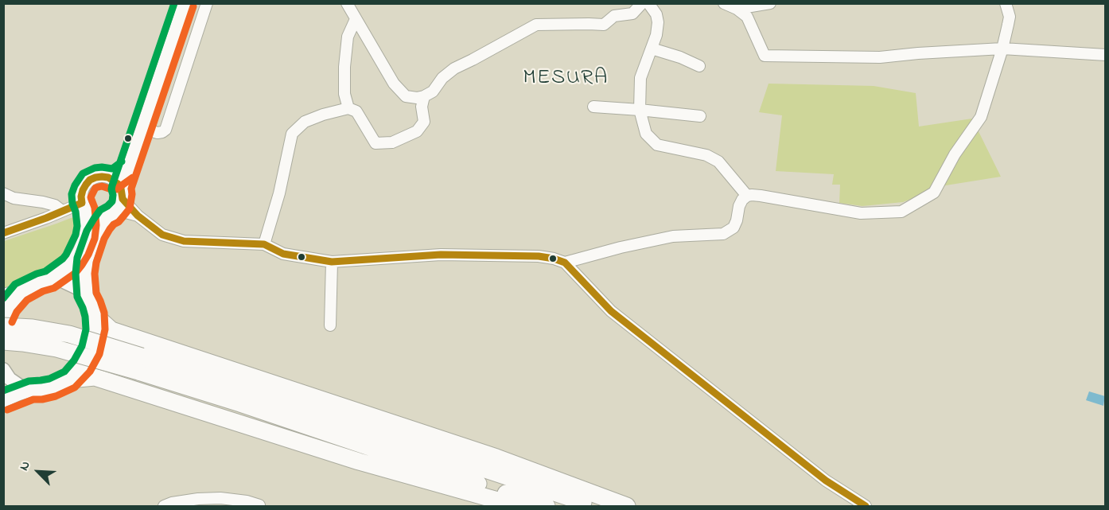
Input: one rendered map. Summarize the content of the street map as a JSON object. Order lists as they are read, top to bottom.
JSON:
{
  "districts": ["MESURA"],
  "north": "top left"
}
